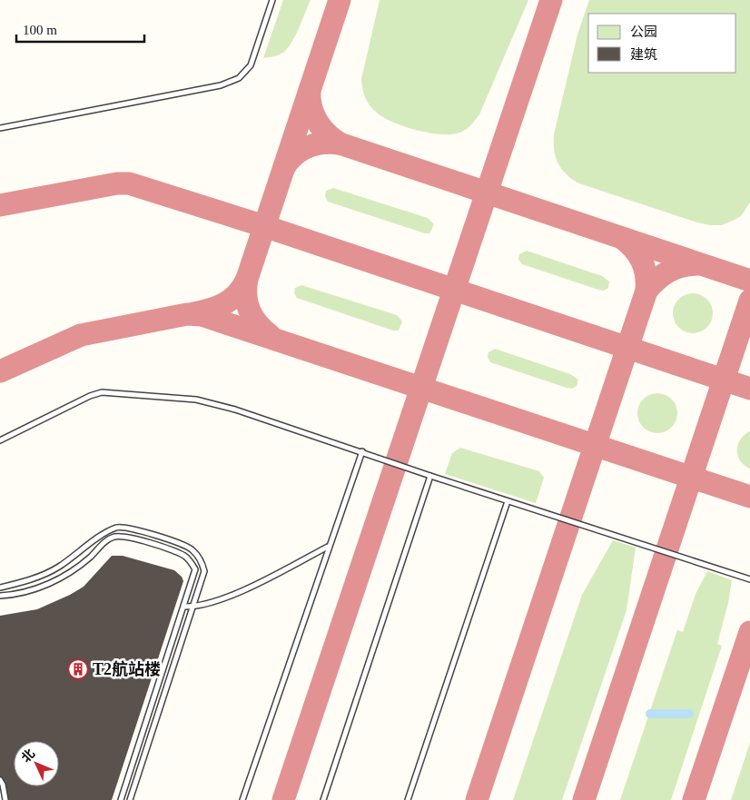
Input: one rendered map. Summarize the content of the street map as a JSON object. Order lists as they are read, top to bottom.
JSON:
{
  "places": {
    "building": ["T2航站楼"]
  },
  "legend": ["公园", "建筑"],
  "scale_bar": "100 m",
  "north": "top left"
}
